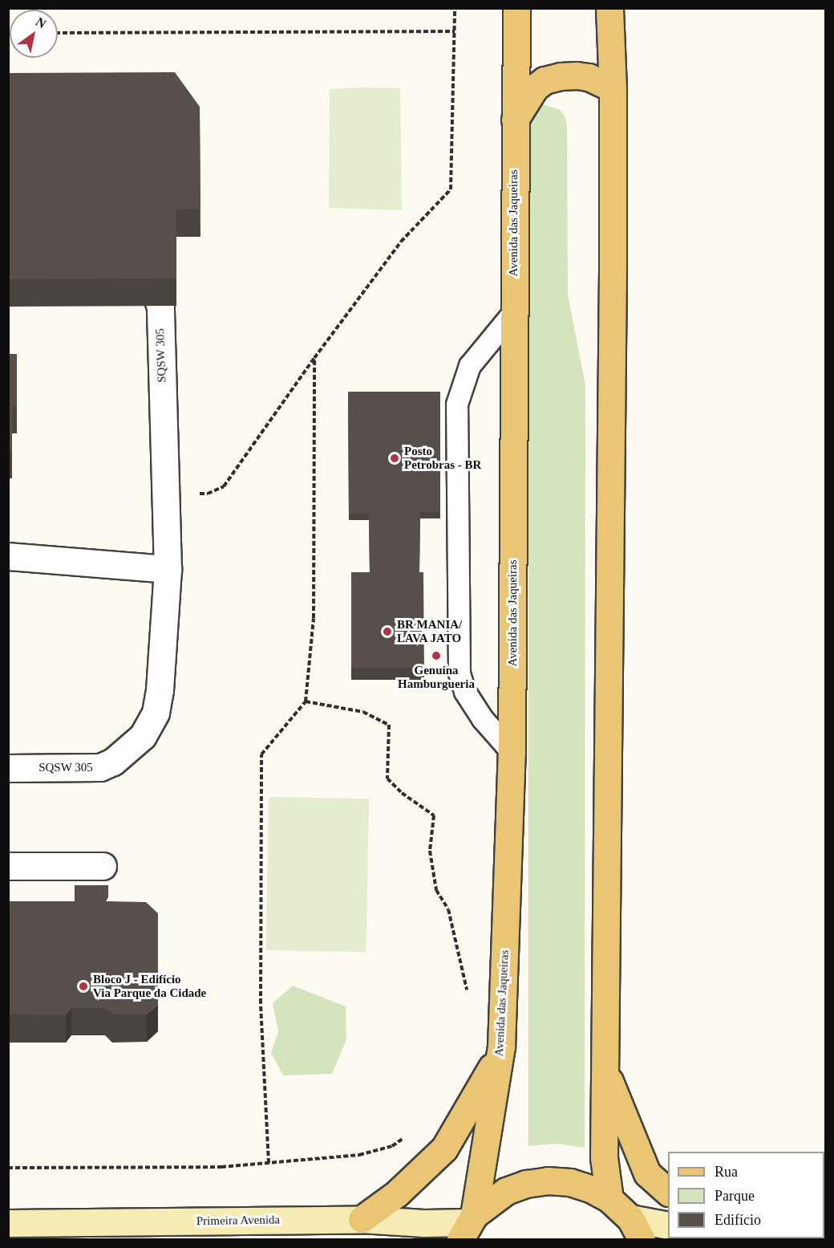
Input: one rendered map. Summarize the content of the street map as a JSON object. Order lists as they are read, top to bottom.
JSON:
{
  "streets": {
    "main road": ["Avenida das Jaqueiras", "Primeira Avenida"],
    "street": ["SQSW 305"]
  },
  "crossings": [
    ["Avenida das Jaqueiras", "Primeira Avenida"]
  ],
  "places": [
    "Posto Petrobras - BR",
    "BR MANIA/ LAVA JATO",
    "Genuína Hamburgueria",
    "Bloco J - Edifício Via Parque da Cidade"
  ],
  "legend": ["Rua", "Parque", "Edifício"],
  "north": "top right"
}
